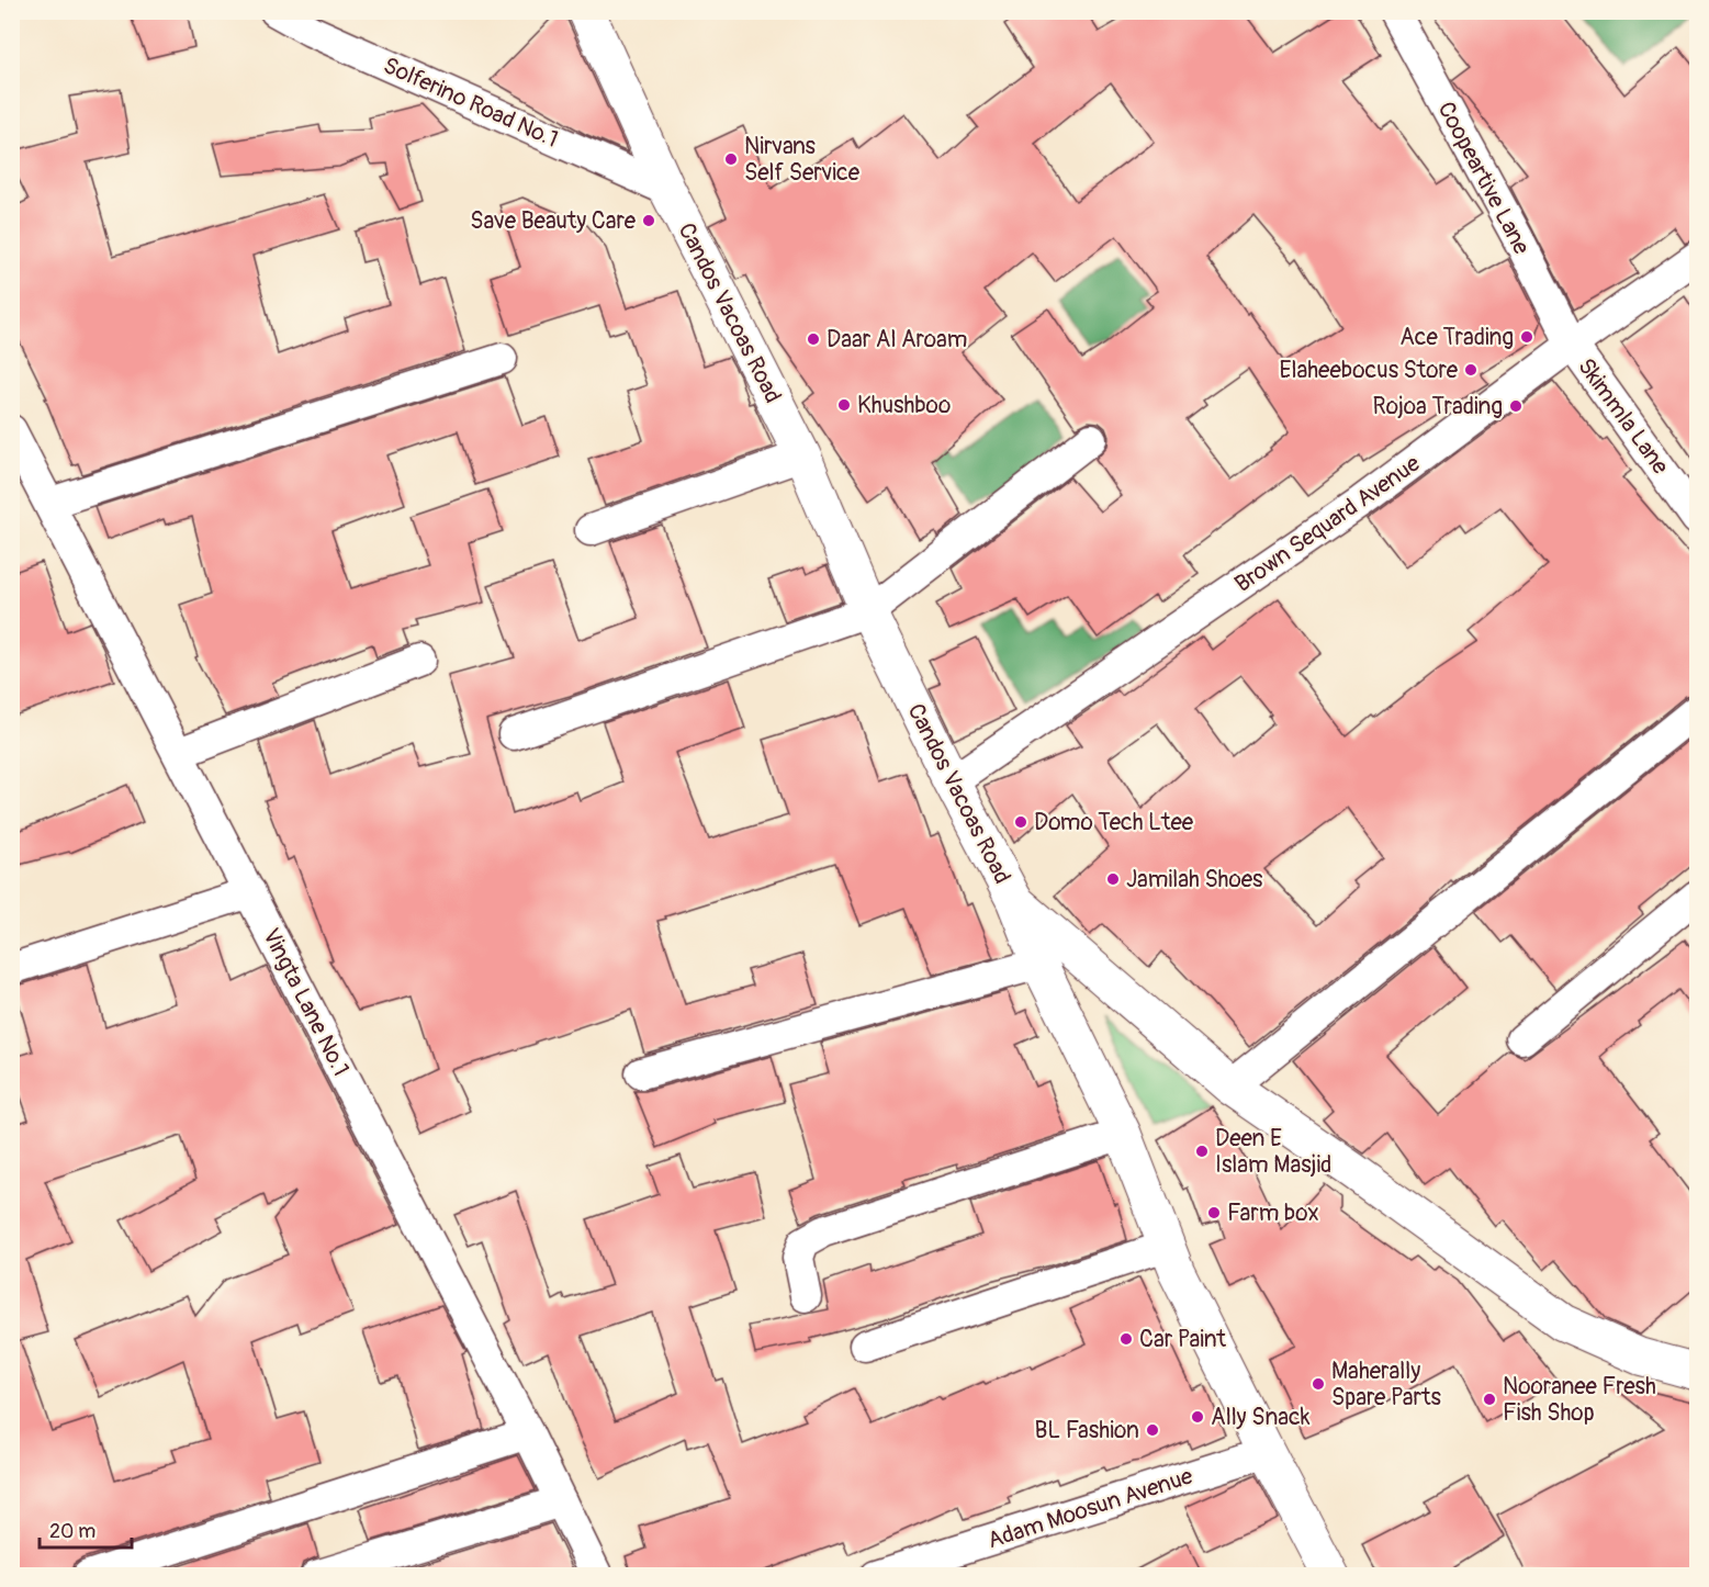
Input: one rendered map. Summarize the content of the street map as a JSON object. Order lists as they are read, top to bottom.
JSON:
{
  "streets": {
    "main road": ["Candos Vacoas Road"],
    "street": [
      "Solferino Road No.1",
      "Coopeartive Lane",
      "Skimmla Lane",
      "Brown Sequard Avenue",
      "Vingta Lane No.1",
      "Adam Moosun Avenue"
    ]
  },
  "crossings": [
    ["Solferino Road No.1", "Candos Vacoas Road"],
    ["Coopeartive Lane", "Skimmla Lane"],
    ["Coopeartive Lane", "Brown Sequard Avenue"],
    ["Candos Vacoas Road", "Brown Sequard Avenue"],
    ["Candos Vacoas Road", "Adam Moosun Avenue"],
    ["Skimmla Lane", "Brown Sequard Avenue"]
  ],
  "places": [
    "Nirvans Self Service",
    "Save Beauty Care",
    "Ace Trading",
    "Daar Al Aroam",
    "Elaheebocus Store",
    "Khushboo",
    "Rojoa Trading",
    "Domo Tech Ltee",
    "Jamilah Shoes",
    "Deen E Islam Masjid",
    "Farm box",
    "Car Paint",
    "Maherally Spare Parts",
    "Nooranee Fresh Fish Shop",
    "Ally Snack",
    "BL Fashion"
  ],
  "scale_bar": "20 m"
}
